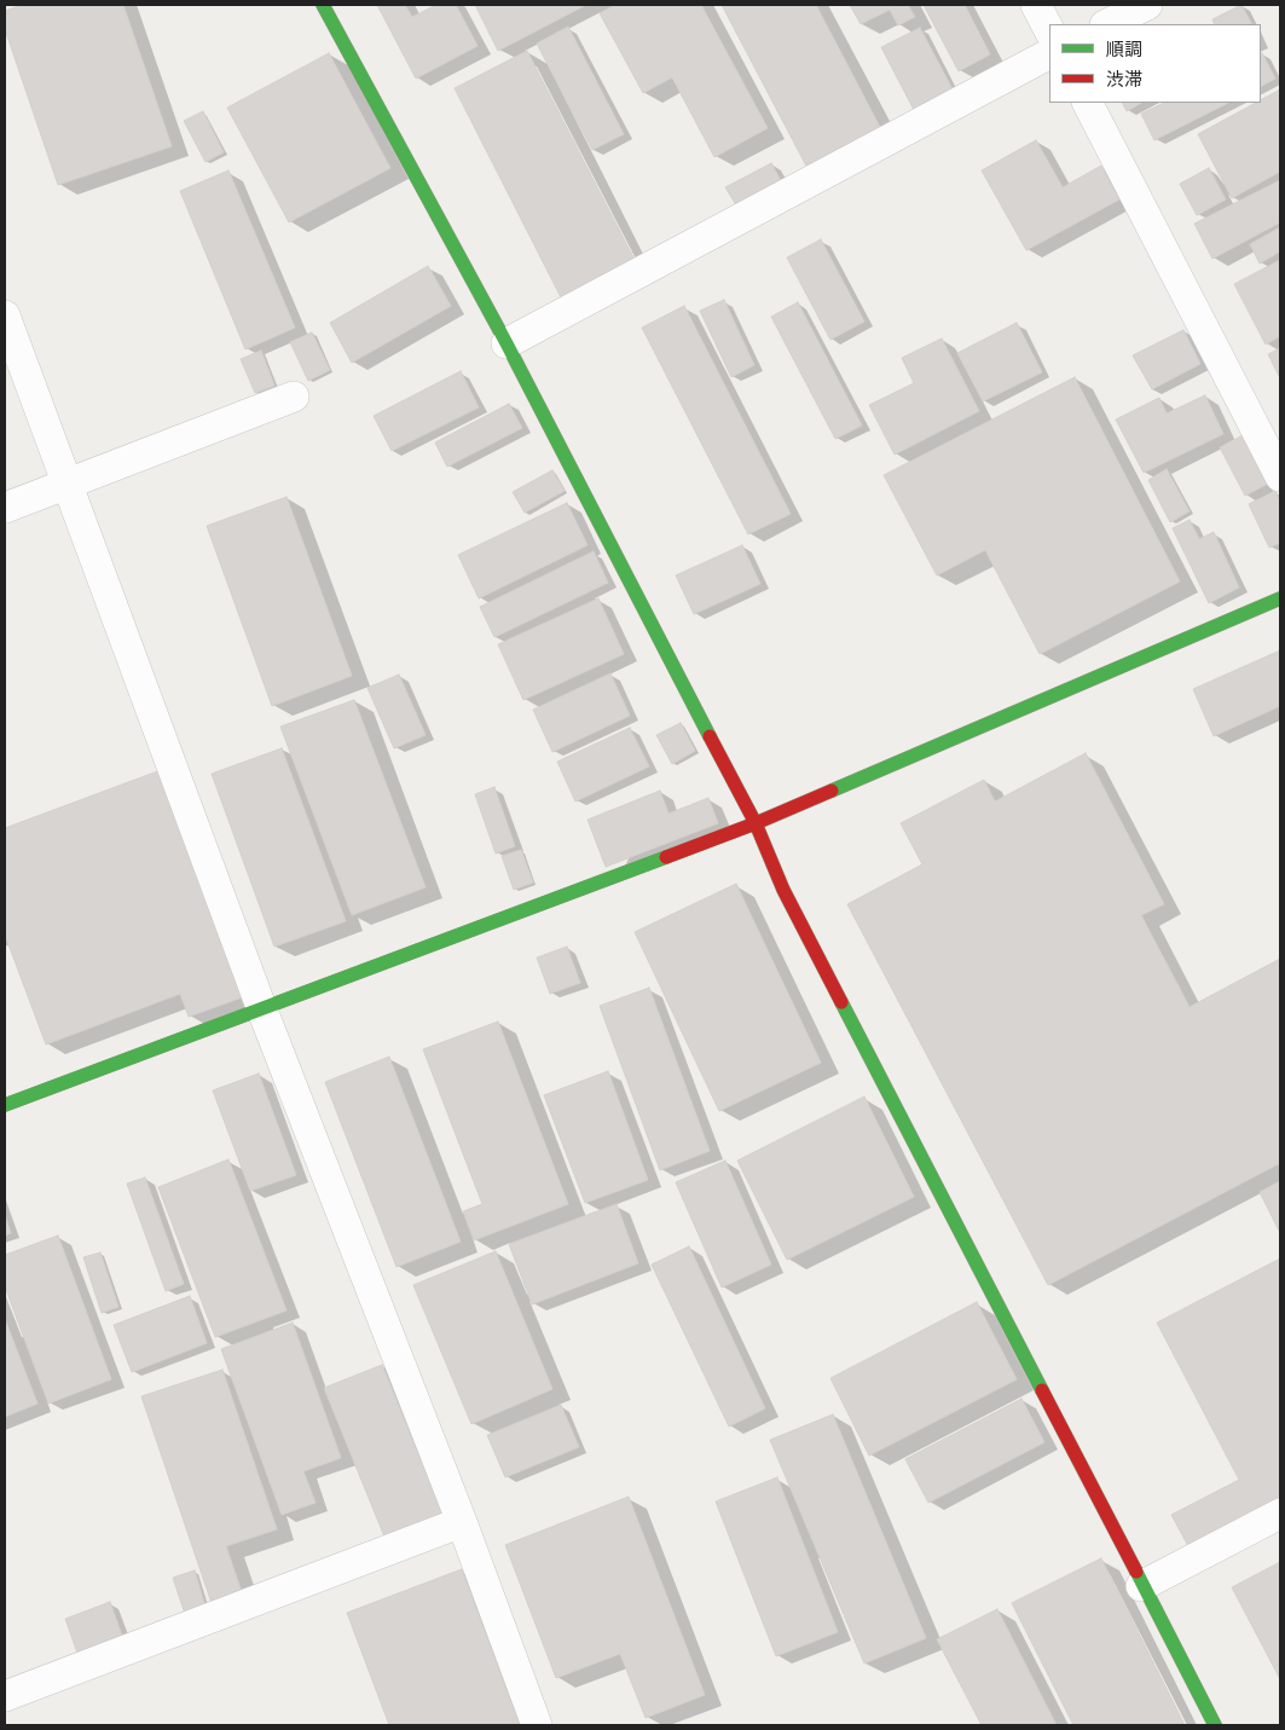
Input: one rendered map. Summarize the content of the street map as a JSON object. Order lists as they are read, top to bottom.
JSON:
{
  "legend": ["順調", "渋滞"]
}
